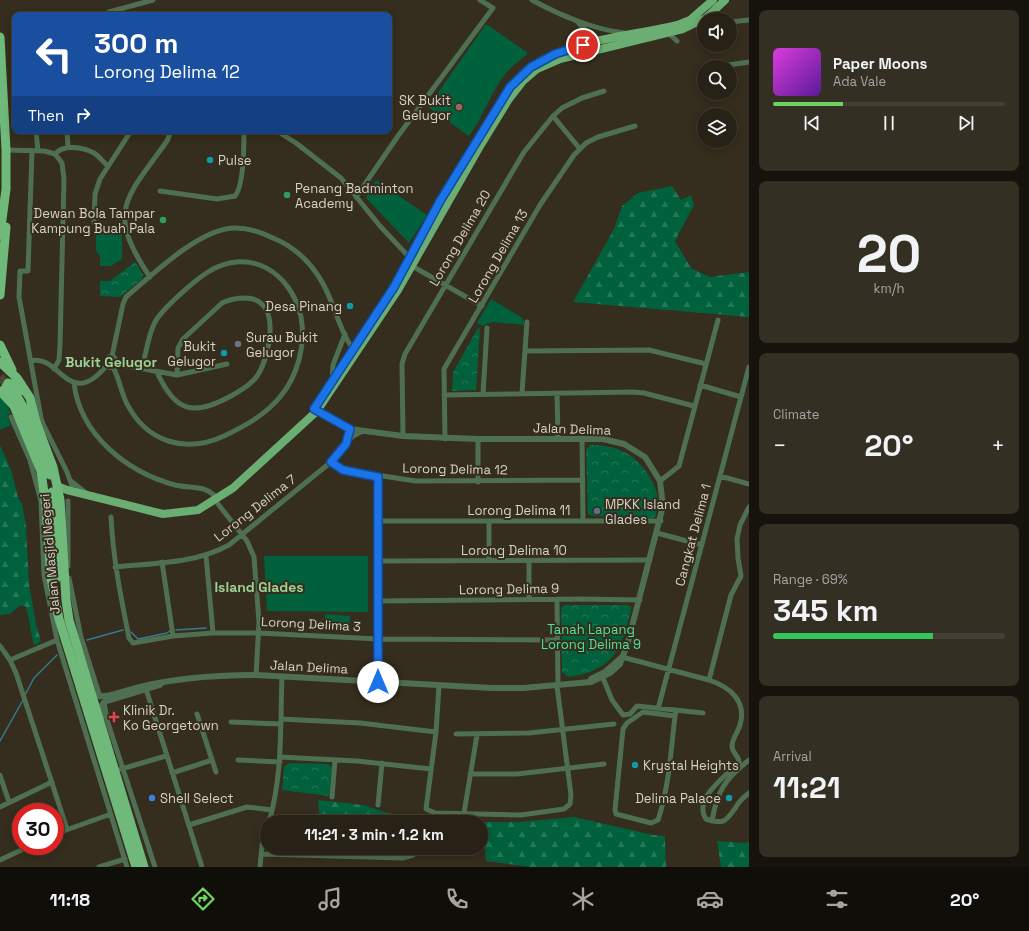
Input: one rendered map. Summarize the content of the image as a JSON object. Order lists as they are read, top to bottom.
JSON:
{
  "streets": {
    "highway": ["Jalan Masjid Negeri"],
    "street": [
      "Lorong Delima 20",
      "Lorong Delima 13",
      "Jalan Delima",
      "Lorong Delima 12",
      "Lorong Delima 7",
      "Lorong Delima 11",
      "Cangkat Delima 1",
      "Lorong Delima 10",
      "Lorong Delima 9",
      "Lorong Delima 3"
    ]
  },
  "crossings": [
    ["Lorong Delima 20", "Jalan Delima"],
    ["Lorong Delima 13", "Jalan Delima"],
    ["Jalan Delima", "Lorong Delima 7"],
    ["Jalan Delima", "Lorong Delima 11"],
    ["Jalan Delima", "Lorong Delima 10"],
    ["Jalan Delima", "Lorong Delima 9"],
    ["Lorong Delima 12", "Lorong Delima 7"],
    ["Lorong Delima 7", "Lorong Delima 3"]
  ],
  "districts": ["Bukit Gelugor", "Island Glades"],
  "parks": ["Tanah Lapang Lorong Delima 9"],
  "places": {
    "other": [
      "SK Bukit Gelugor",
      "Pulse",
      "Penang Badminton Academy",
      "Dewan Bola Tampar Kampung Buah Pala",
      "Desa Pinang",
      "Surau Bukit Gelugor",
      "Bukit Gelugor",
      "MPKK Island Glades",
      "Krystal Heights",
      "Shell Select",
      "Delima Palace"
    ],
    "health": ["Klinik Dr. Ko Georgetown"]
  },
  "page": {
    "turn": ["300 m", "Lorong Delima 12"],
    "song": ["Paper Moons", "Ada Vale"],
    "then": "Then",
    "tile": [
      ["20", "km/h"],
      "Climate",
      ["Range · 69%", "345 km"],
      ["Arrival", "11:21"]
    ],
    "heat": ["−", "20°", "+"],
    "limit": "30",
    "trip": "11:21 · 3 min · 1.2 km",
    "tabs": ["11:18", "20°"]
  }
}
